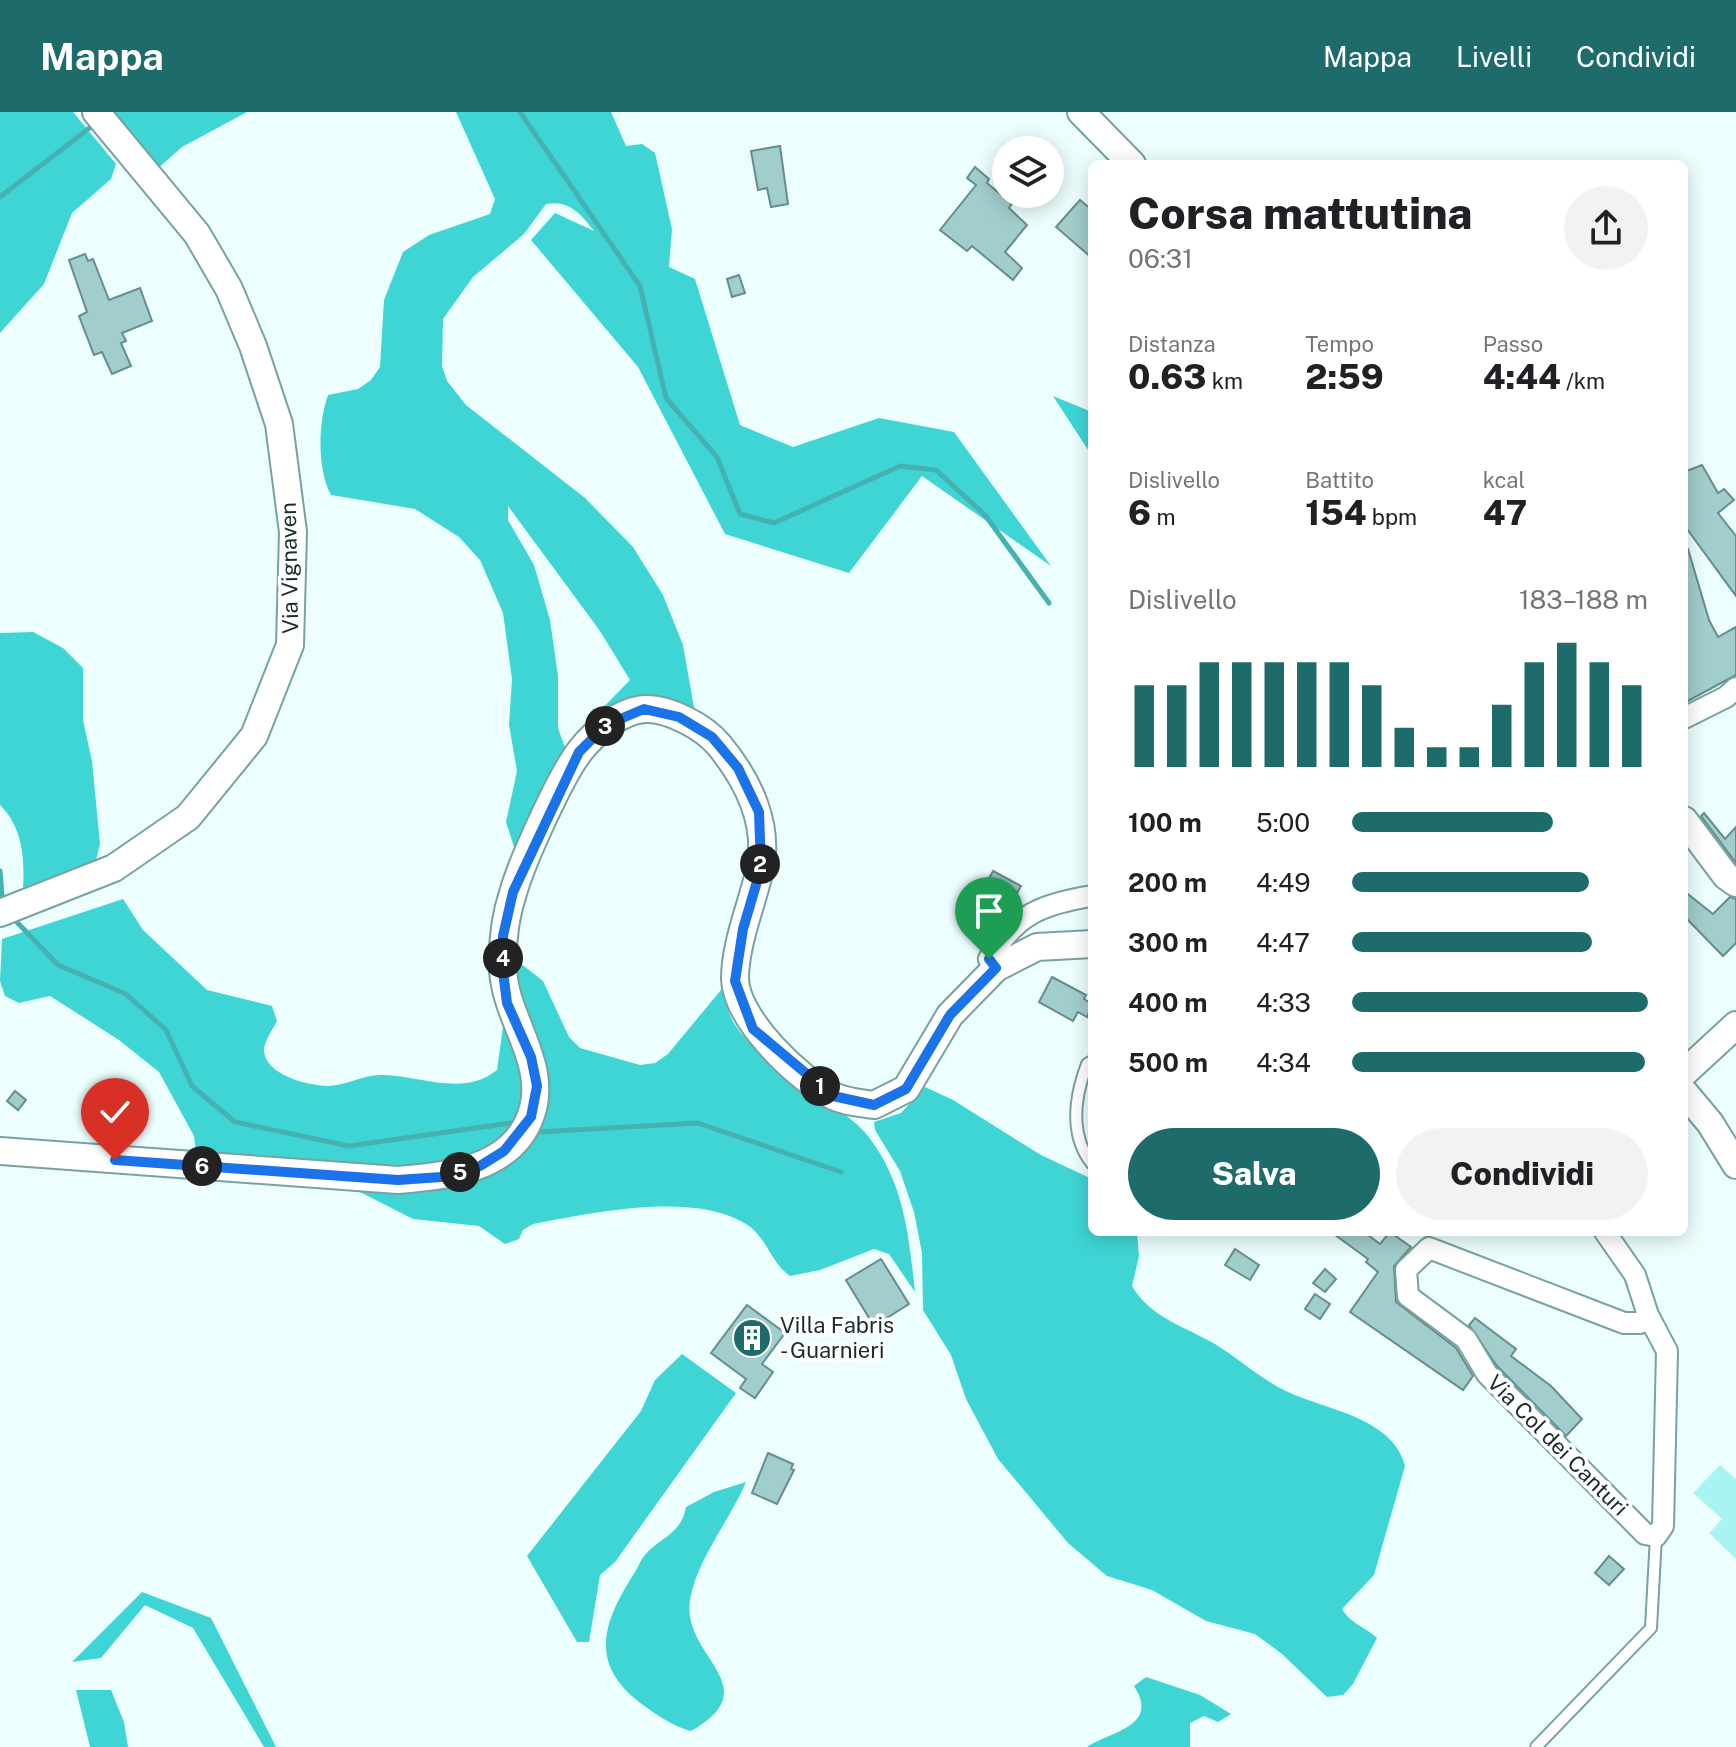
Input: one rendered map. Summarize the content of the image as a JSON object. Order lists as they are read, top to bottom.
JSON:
{
  "streets": {
    "street": ["Via Vignaven", "Via Col dei Canturi"]
  },
  "places": {
    "building": ["Villa Fabris - Guarnieri"]
  },
  "page": {
    "header": "Mappa",
    "nav": ["Mappa", "Livelli", "Condividi"],
    "heading": ["Corsa mattutina", "06:31"],
    "stats": [
      ["Distanza", "0.63 km"],
      ["Tempo", "2:59"],
      ["Passo", "4:44 /km"],
      ["Dislivello", "6 m"],
      ["Battito", "154 bpm"],
      ["kcal", "47"]
    ],
    "chart": ["Dislivello", "183–188 m"],
    "pins": [
      "3",
      "2",
      "4",
      "1",
      "6",
      "5"
    ],
    "list": [
      {
        "name": "100 m",
        "note": "5:00"
      },
      {
        "name": "200 m",
        "note": "4:49"
      },
      {
        "name": "300 m",
        "note": "4:47"
      },
      {
        "name": "400 m",
        "note": "4:33"
      },
      {
        "name": "500 m",
        "note": "4:34"
      }
    ],
    "buttons": ["Salva", "Condividi"]
  }
}
